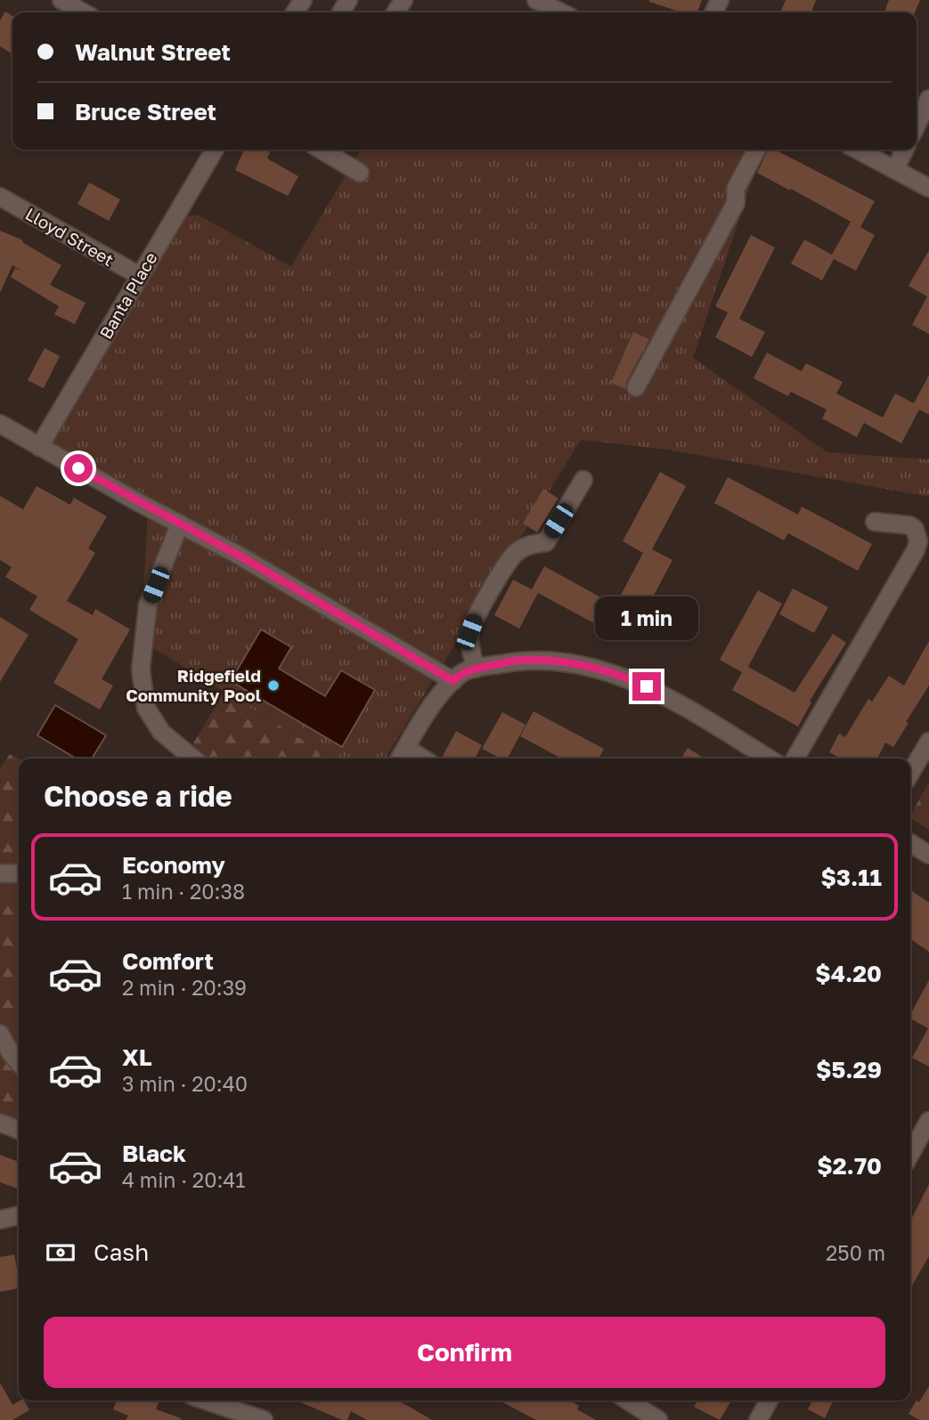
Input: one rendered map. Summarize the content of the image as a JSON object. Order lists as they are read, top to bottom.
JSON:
{
  "streets": {
    "street": ["Lloyd Street", "Banta Place"]
  },
  "crossings": [
    ["Lloyd Street", "Banta Place"]
  ],
  "places": ["Ridgefield Community Pool"],
  "page": {
    "banner": ["Walnut Street", "Bruce Street"],
    "bubble": "1 min",
    "heading": "Choose a ride",
    "list": [
      {
        "name": "Economy",
        "note": "1 min · 20:38",
        "value": "$3.11"
      },
      {
        "name": "Comfort",
        "note": "2 min · 20:39",
        "value": "$4.20"
      },
      {
        "name": "XL",
        "note": "3 min · 20:40",
        "value": "$5.29"
      },
      {
        "name": "Black",
        "note": "4 min · 20:41",
        "value": "$2.70"
      }
    ],
    "pay": ["Cash", "250 m"],
    "buttons": "Confirm"
  }
}
